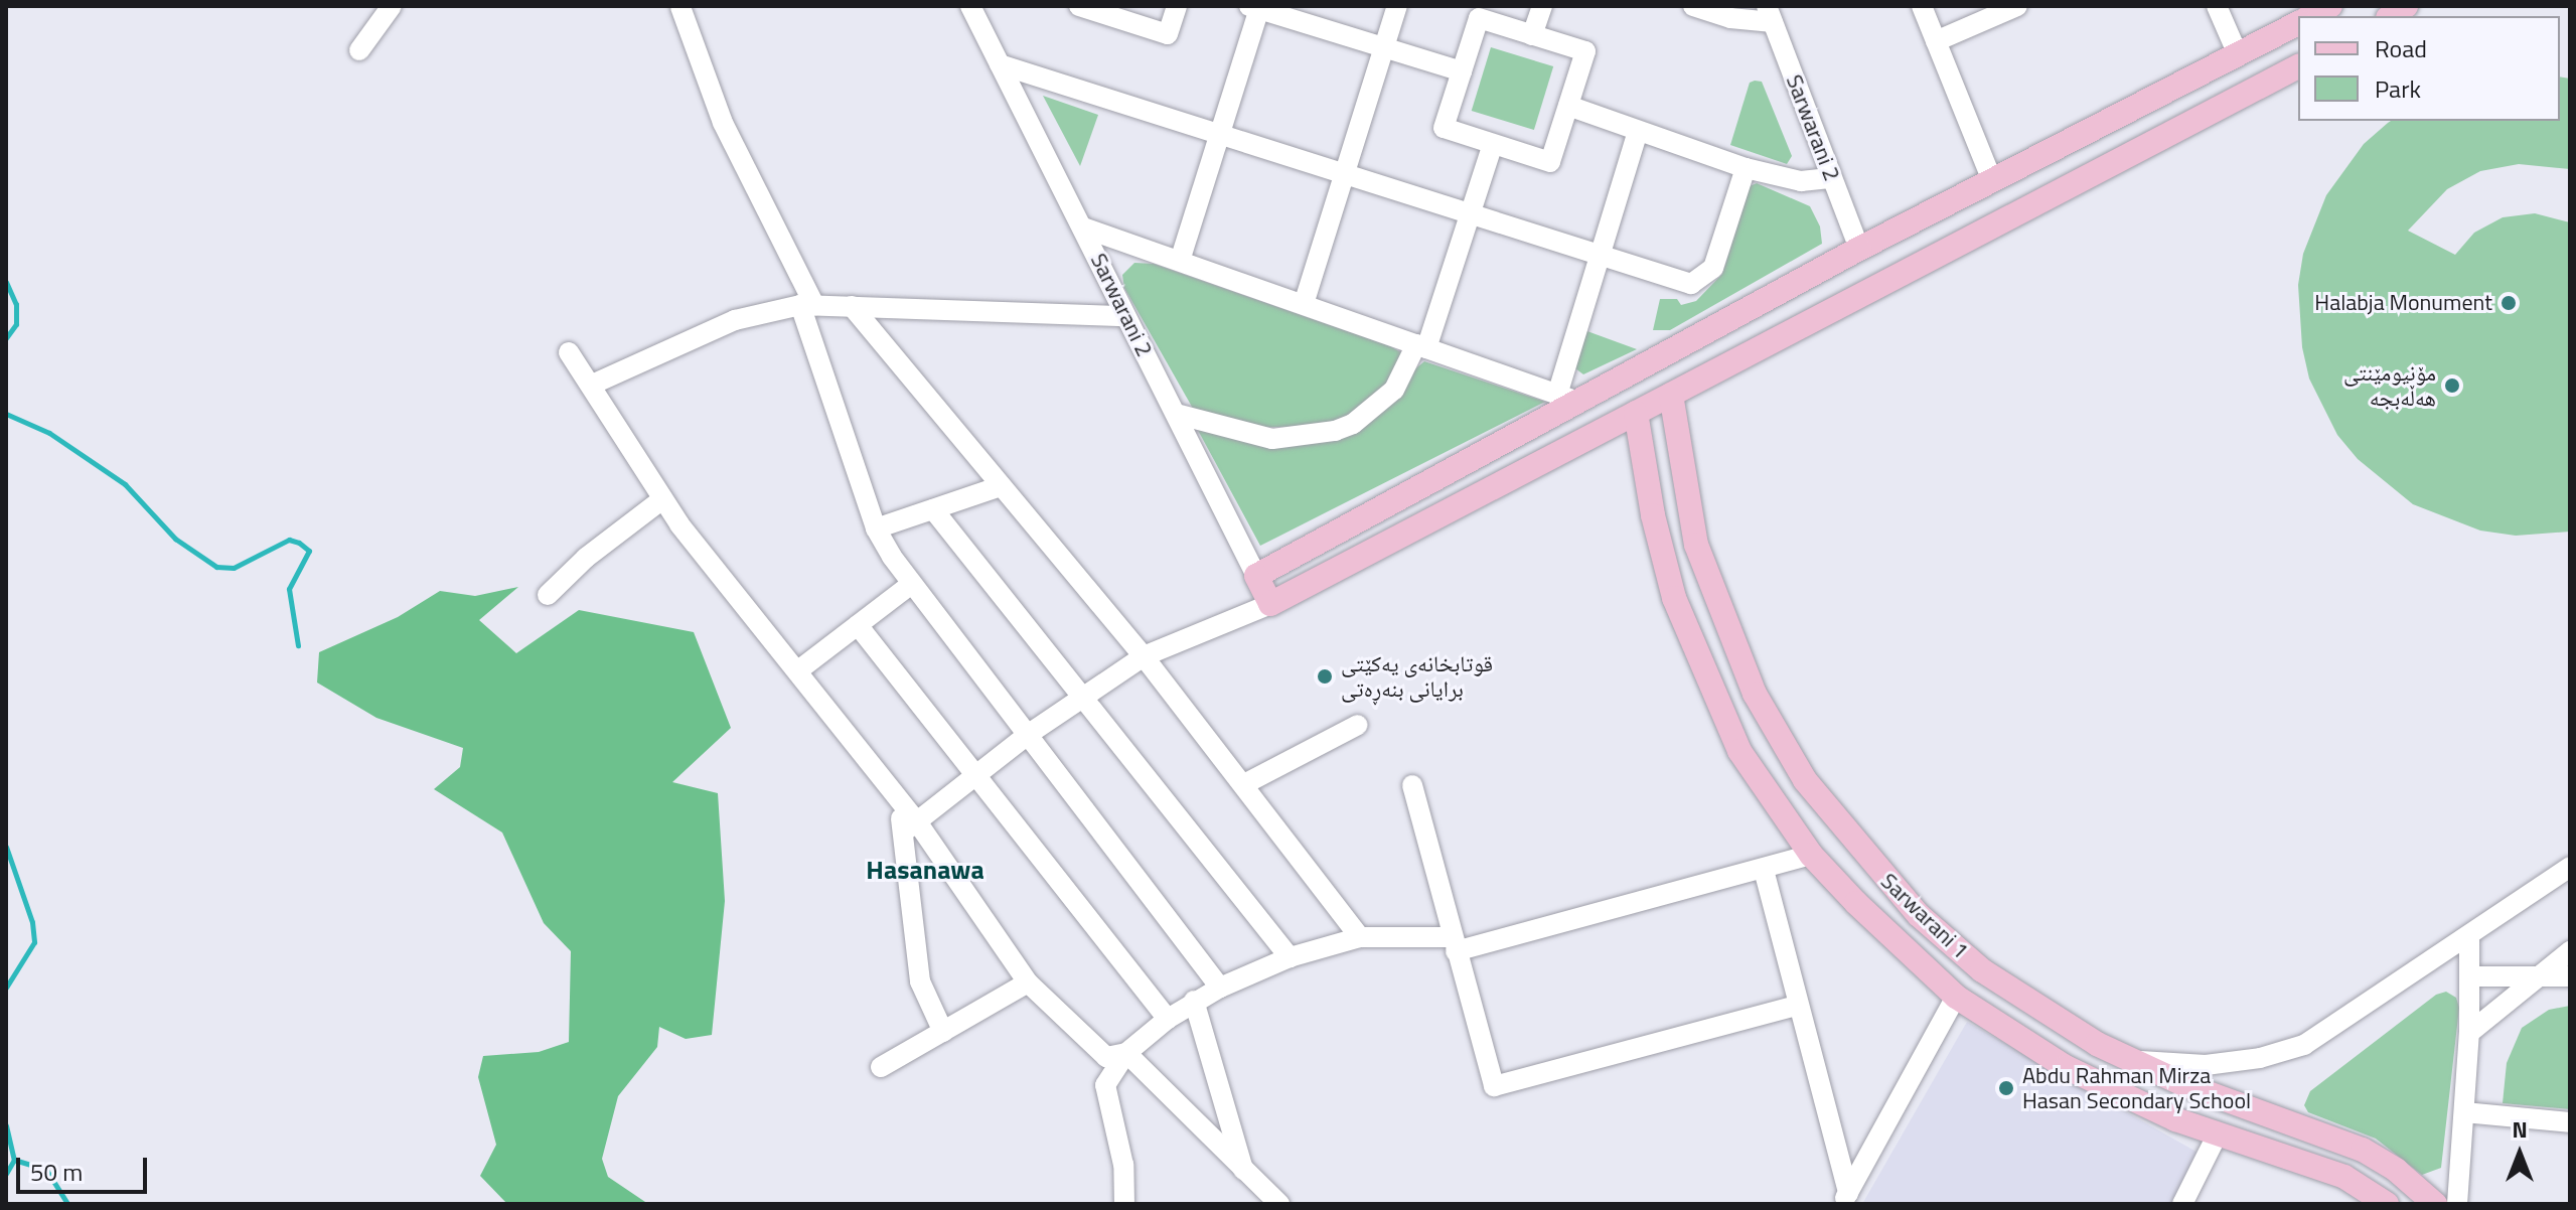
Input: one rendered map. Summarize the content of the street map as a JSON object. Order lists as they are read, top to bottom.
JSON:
{
  "streets": {
    "main road": ["Sarwarani 2", "Sarwarani 1"]
  },
  "districts": ["Hasanawa"],
  "places": [
    "Halabja Monument",
    "مۆنیومێنتی هەڵەبجە",
    "قوتابخانەی یەکێتی برایانی بنەڕەتی",
    "Abdu Rahman Mirza Hasan Secondary School"
  ],
  "legend": ["Road", "Park"],
  "scale_bar": "50 m",
  "north": "top"
}
